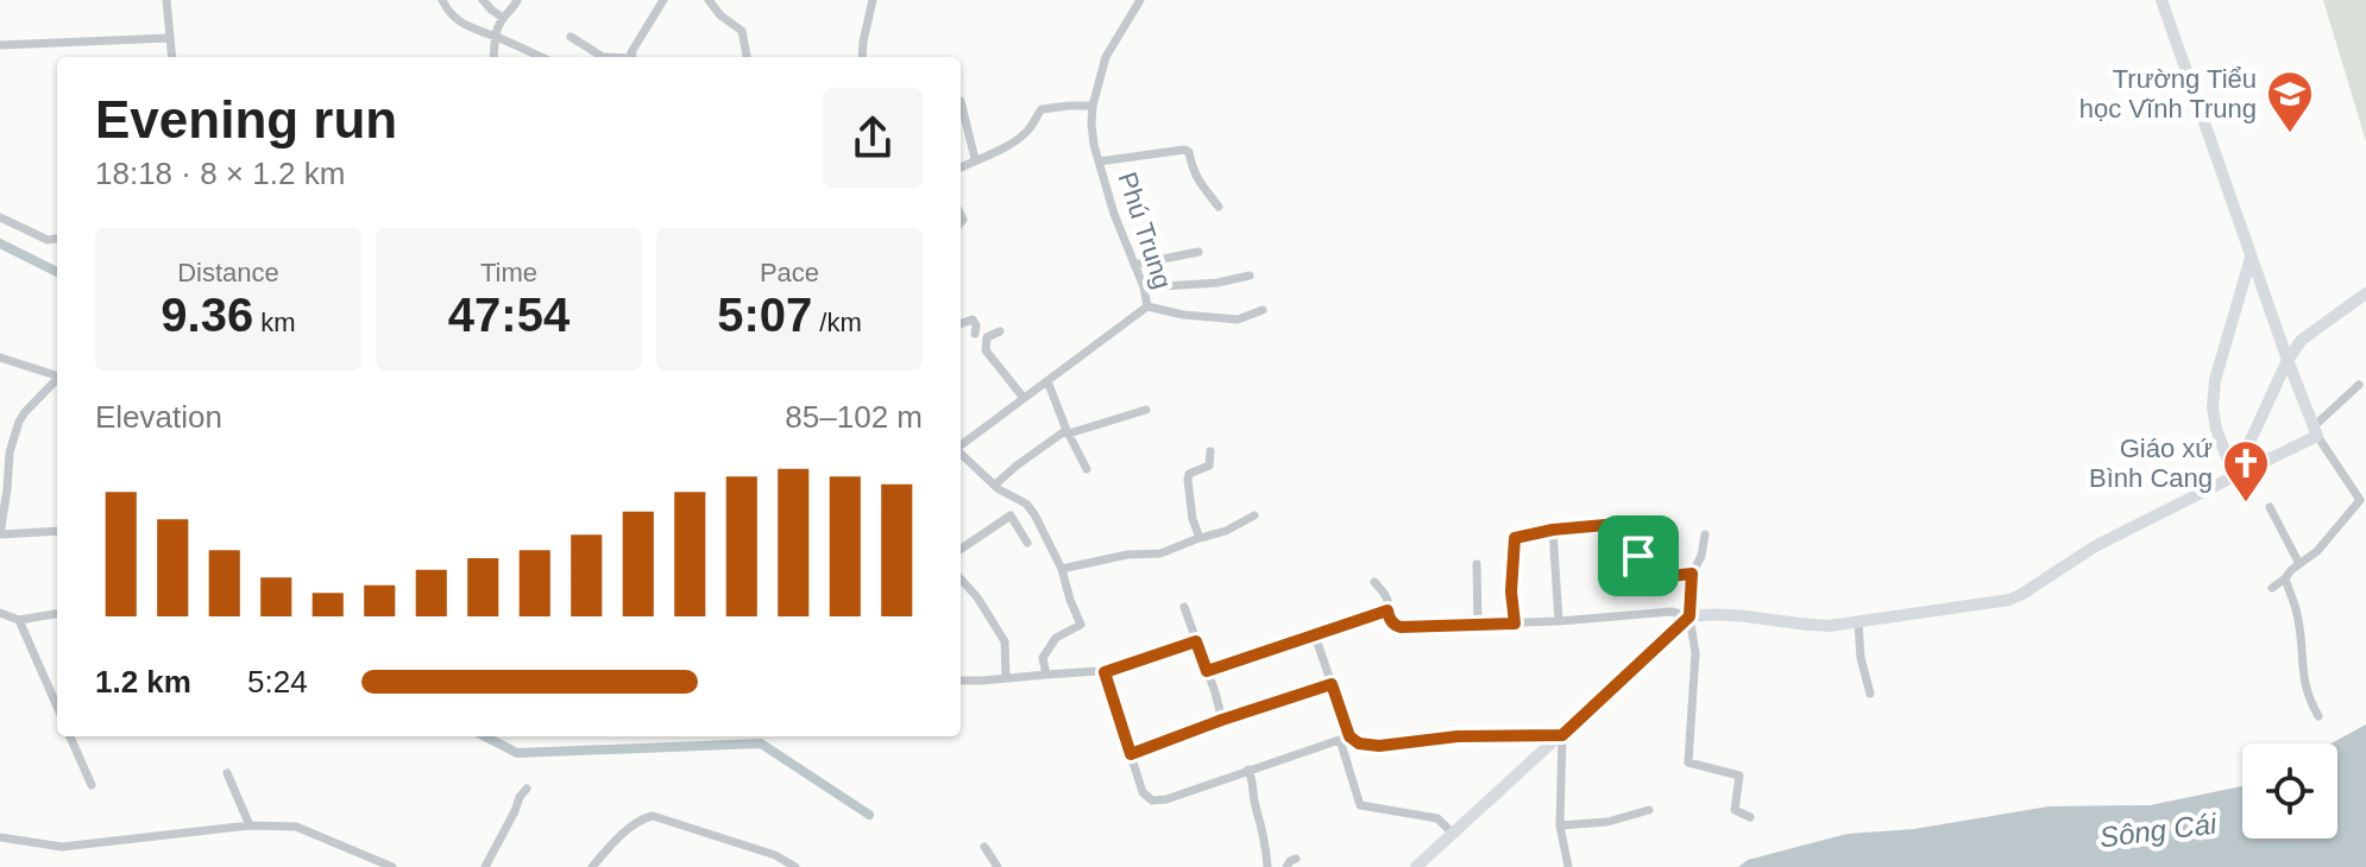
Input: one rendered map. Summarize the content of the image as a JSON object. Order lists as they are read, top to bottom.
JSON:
{
  "streets": {
    "street": ["Phú Trung"]
  },
  "water": ["Sông Cái"],
  "places": {
    "school or university": ["Trường Tiểu học Vĩnh Trung"],
    "church": ["Giáo xứ Bình Cang"]
  },
  "page": {
    "heading": ["Evening run", "18:18 · 8 × 1.2 km"],
    "stats": [
      ["Distance", "9.36 km"],
      ["Time", "47:54"],
      ["Pace", "5:07 /km"]
    ],
    "chart": ["Elevation", "85–102 m"],
    "list": [
      {
        "name": "1.2 km",
        "note": "5:24"
      }
    ]
  }
}
